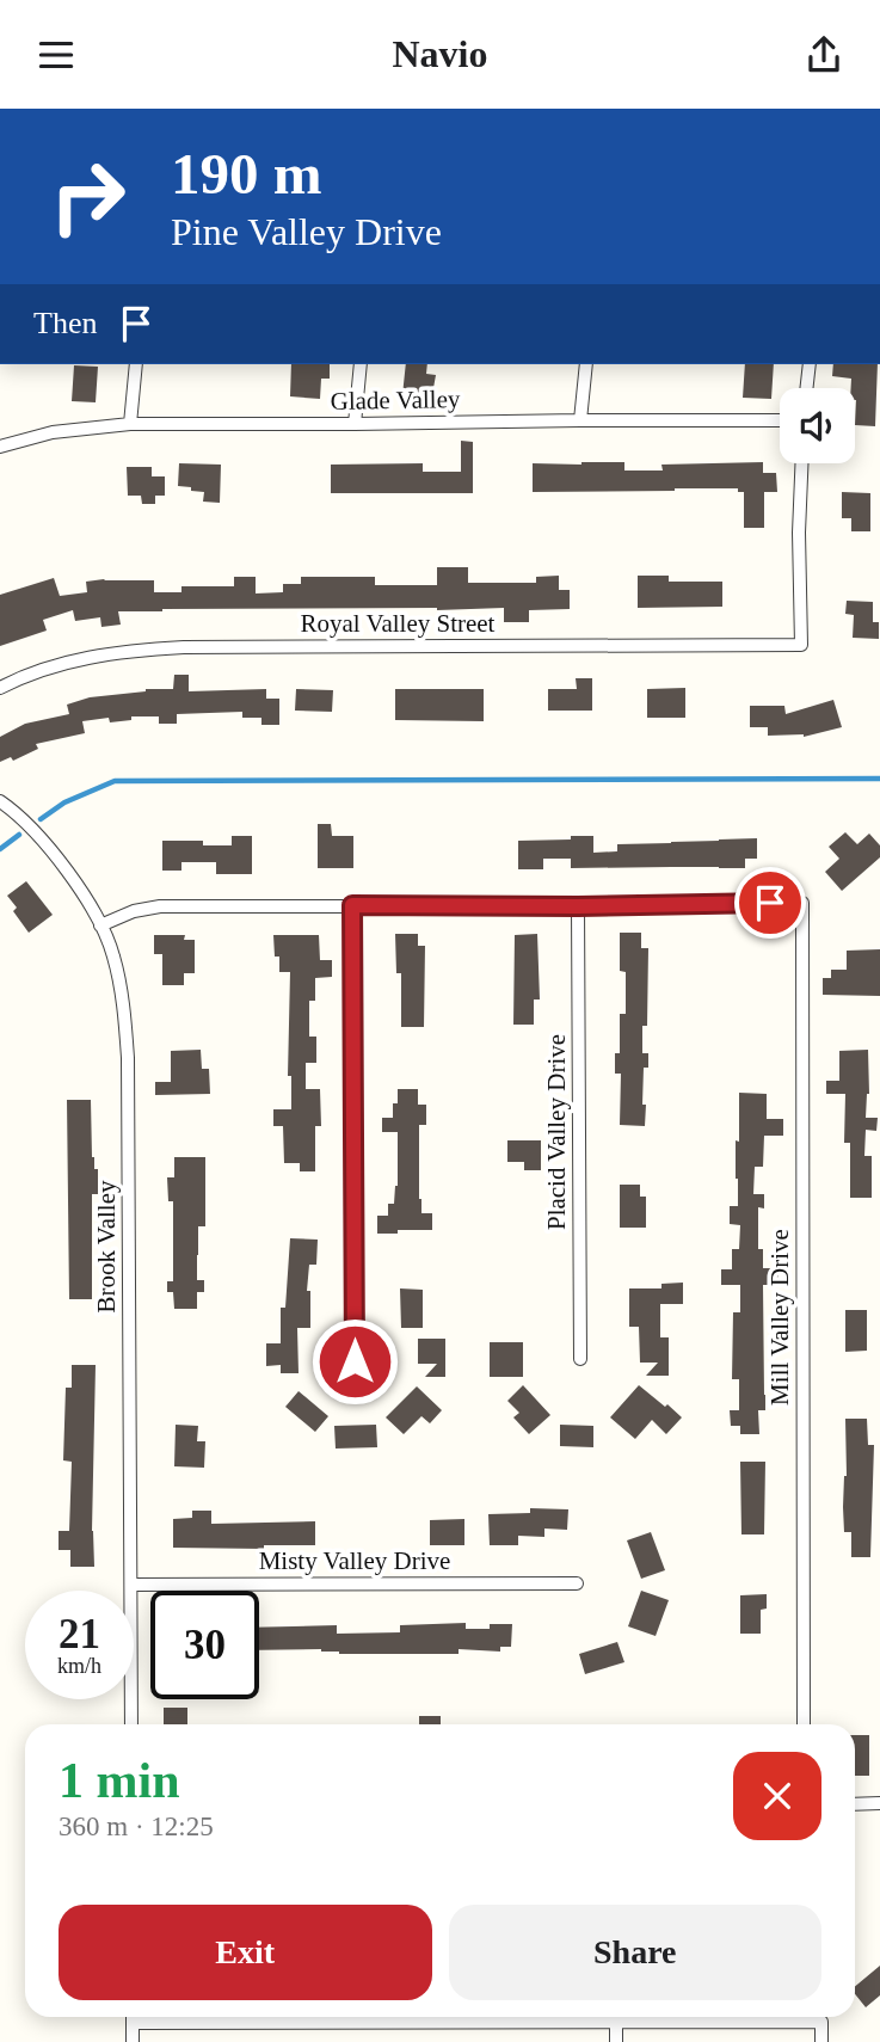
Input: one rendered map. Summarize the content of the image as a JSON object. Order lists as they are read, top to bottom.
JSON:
{
  "streets": {
    "street": [
      "Glade Valley",
      "Royal Valley Street",
      "Placid Valley Drive",
      "Brook Valley",
      "Mill Valley Drive",
      "Misty Valley Drive"
    ]
  },
  "crossings": [
    ["Placid Valley Drive", "Mill Valley Drive"],
    ["Brook Valley", "Misty Valley Drive"]
  ],
  "page": {
    "header": "Navio",
    "turn": ["190 m", "Pine Valley Drive"],
    "then": "Then",
    "speed": "21 km/h",
    "limit": "30",
    "heading": ["1 min", "360 m · 12:25"],
    "buttons": ["Exit", "Share"]
  }
}
